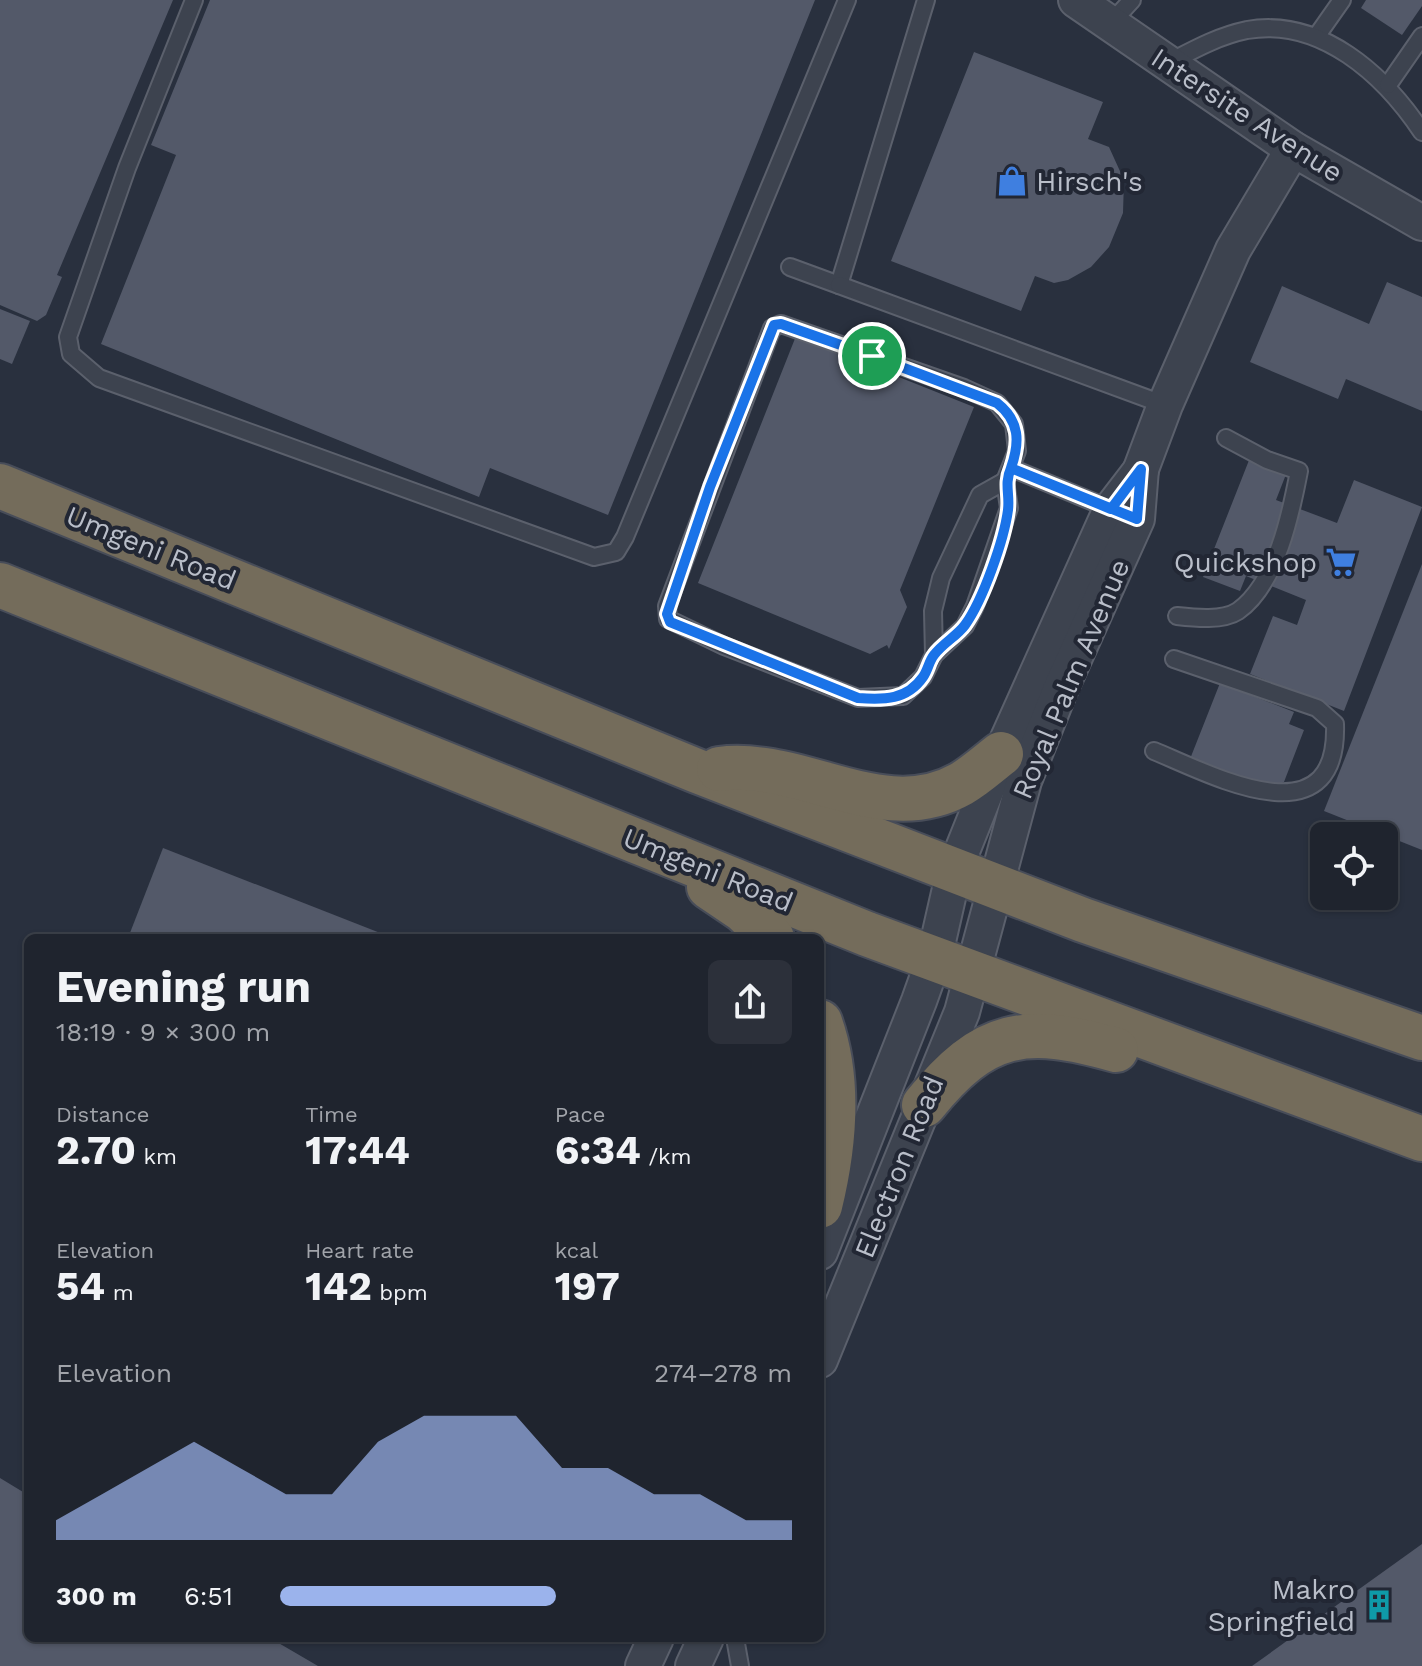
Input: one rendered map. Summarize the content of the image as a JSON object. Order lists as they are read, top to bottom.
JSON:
{
  "streets": {
    "highway": ["Umgeni Road"],
    "street": ["Intersite Avenue", "Royal Palm Avenue", "Electron Road"]
  },
  "crossings": [
    ["Intersite Avenue", "Royal Palm Avenue"],
    ["Umgeni Road", "Royal Palm Avenue"],
    ["Umgeni Road", "Electron Road"]
  ],
  "places": {
    "shop": ["Hirsch's"],
    "supermarket": ["Quickshop"],
    "building": ["Makro Springfield"]
  },
  "page": {
    "heading": ["Evening run", "18:19 · 9 × 300 m"],
    "stats": [
      ["Distance", "2.70 km"],
      ["Time", "17:44"],
      ["Pace", "6:34 /km"],
      ["Elevation", "54 m"],
      ["Heart rate", "142 bpm"],
      ["kcal", "197"]
    ],
    "chart": ["Elevation", "274–278 m"],
    "list": [
      {
        "name": "300 m",
        "note": "6:51"
      }
    ]
  }
}
